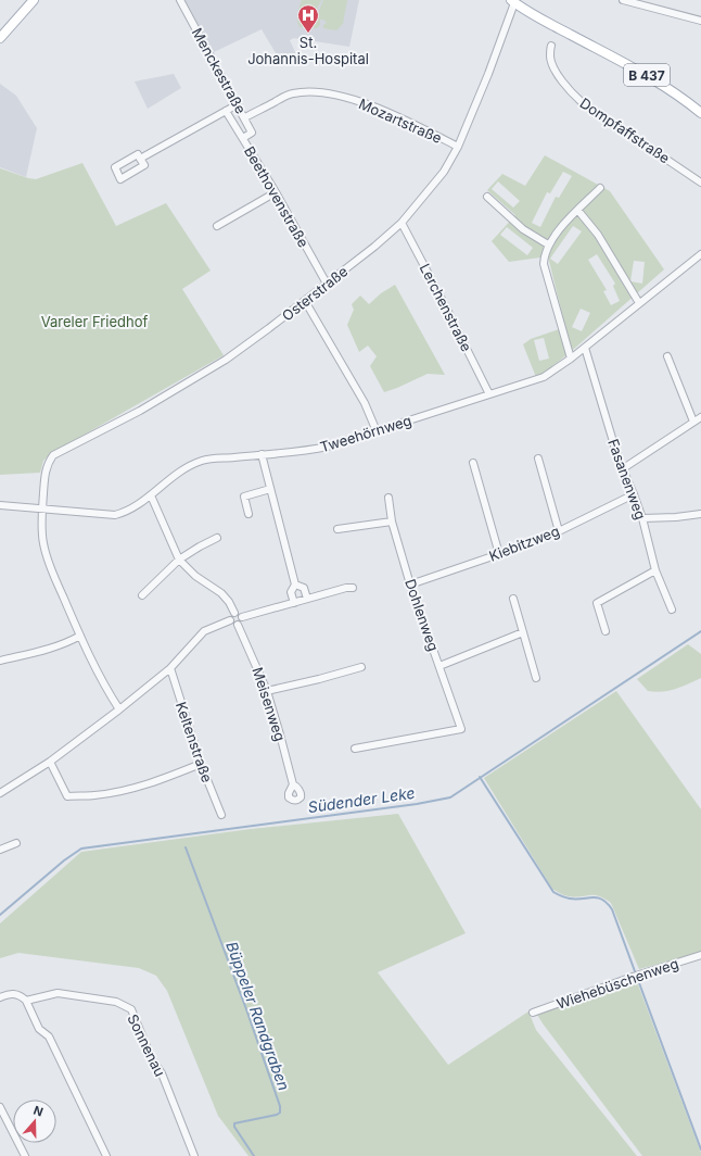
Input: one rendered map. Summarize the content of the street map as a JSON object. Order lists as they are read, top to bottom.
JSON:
{
  "streets": {
    "main road": ["B 437"],
    "street": [
      "Menckestraße",
      "Mozartstraße",
      "Dompfaffstraße",
      "Beethovenstraße",
      "Osterstraße",
      "Lerchenstraße",
      "Tweehörnweg",
      "Fasanenweg",
      "Kiebitzweg",
      "Dohlenweg",
      "Meisenweg",
      "Keltenstraße",
      "Wiehebüschenweg",
      "Sonnenau"
    ]
  },
  "crossings": [
    ["Menckestraße", "Mozartstraße"],
    ["Menckestraße", "Beethovenstraße"],
    ["B 437", "Osterstraße"],
    ["Mozartstraße", "Osterstraße"],
    ["Beethovenstraße", "Osterstraße"],
    ["Osterstraße", "Lerchenstraße"],
    ["Osterstraße", "Tweehörnweg"],
    ["Lerchenstraße", "Tweehörnweg"],
    ["Tweehörnweg", "Fasanenweg"],
    ["Fasanenweg", "Kiebitzweg"],
    ["Kiebitzweg", "Dohlenweg"]
  ],
  "water": ["Südender Leke", "Büppeler Randgraben"],
  "parks": ["Vareler Friedhof"],
  "places": {
    "hospital": ["St. Johannis-Hospital"]
  },
  "north": "top"
}
